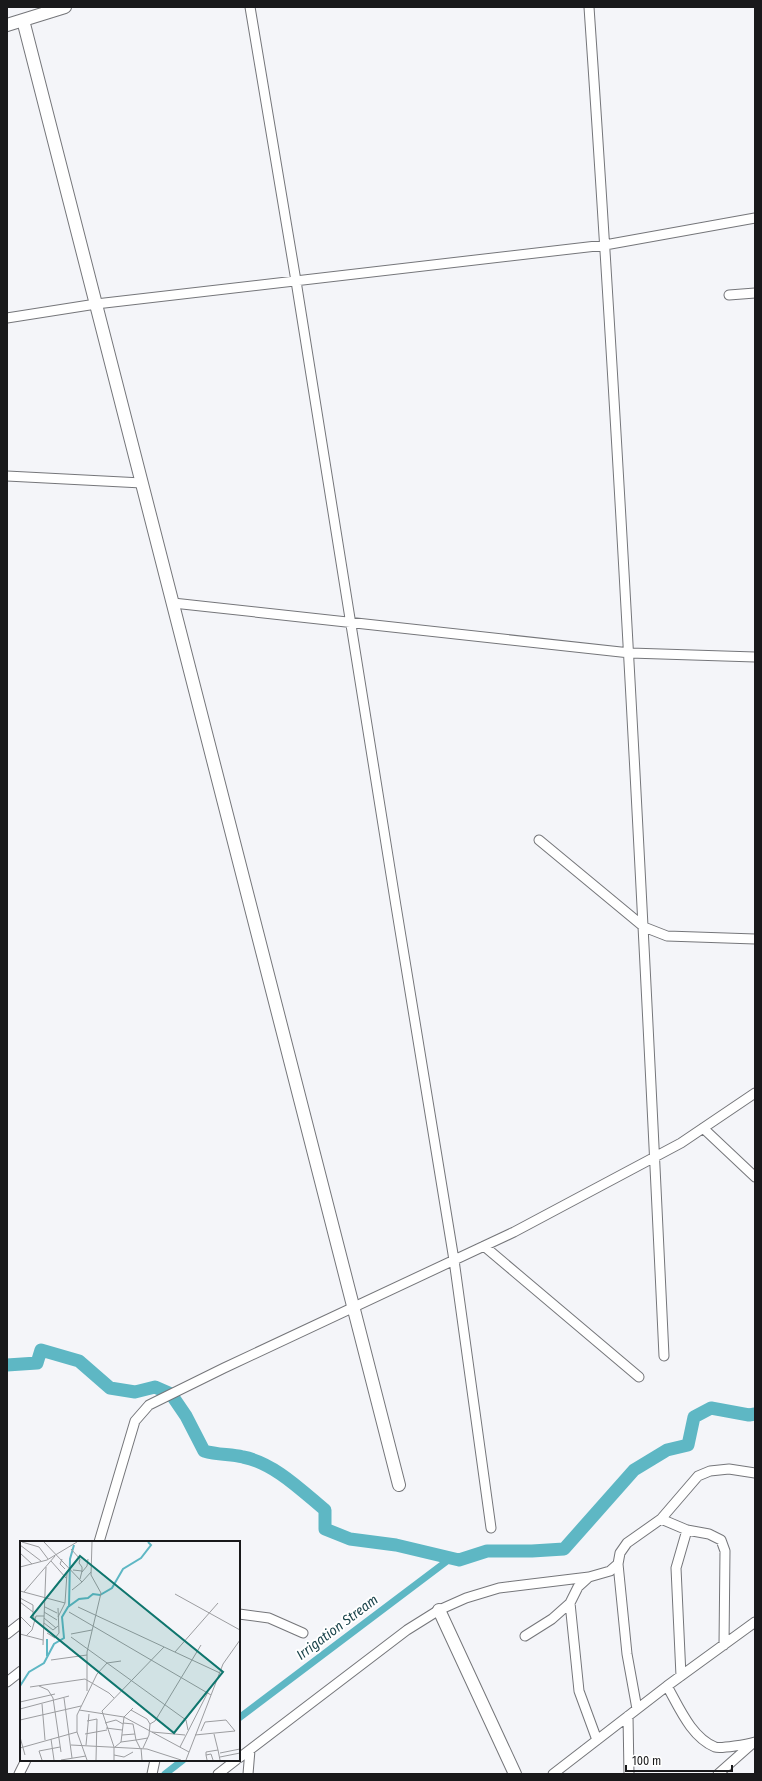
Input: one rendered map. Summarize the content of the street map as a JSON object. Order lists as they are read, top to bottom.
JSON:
{
  "water": ["Irrigation Stream"],
  "scale_bar": "100 m"
}
